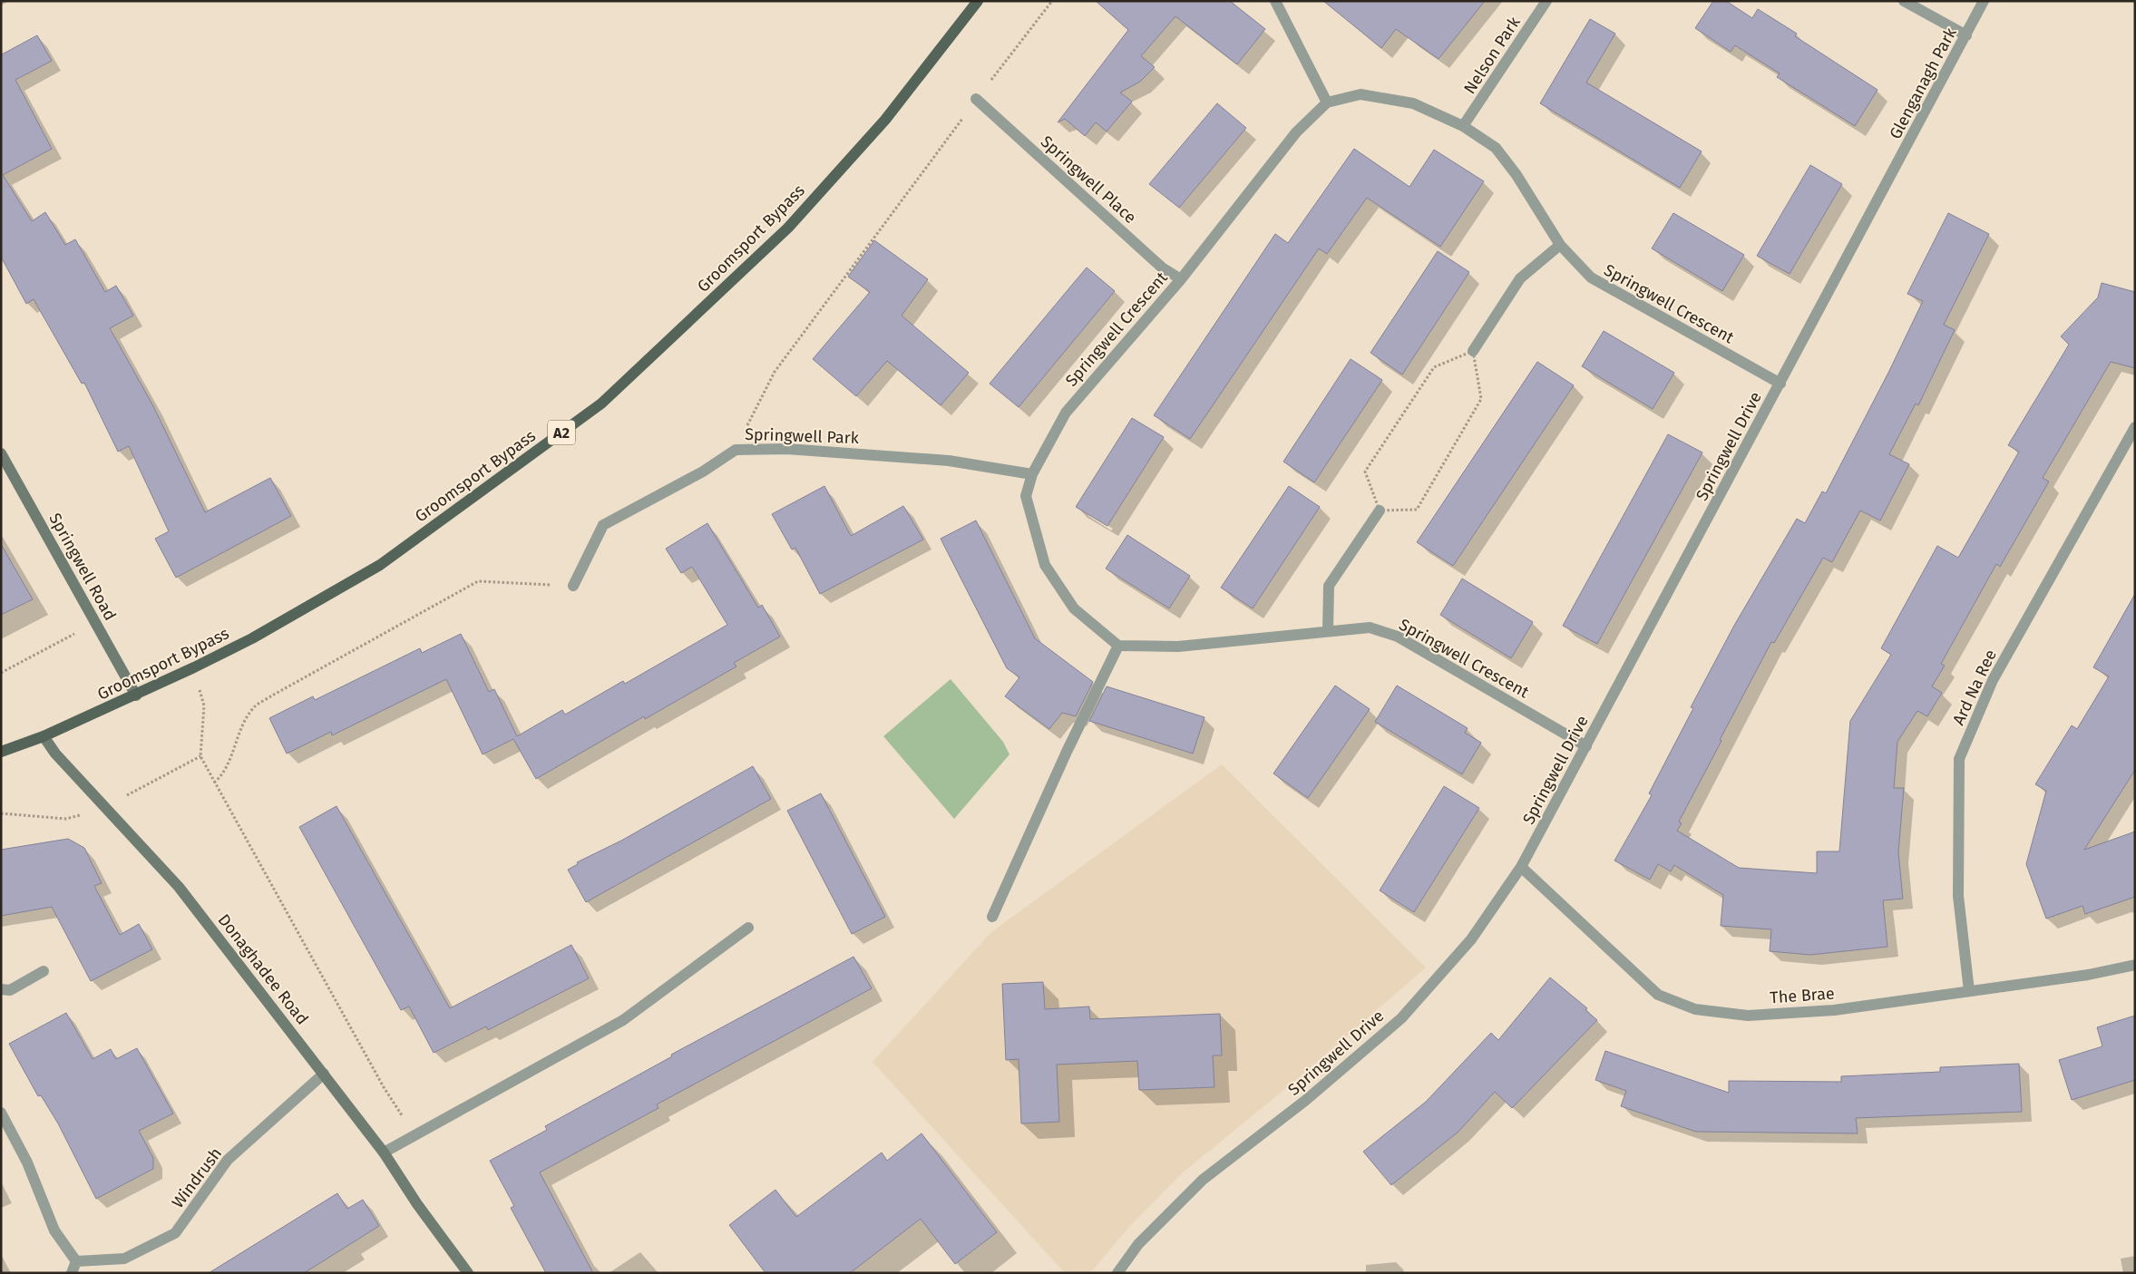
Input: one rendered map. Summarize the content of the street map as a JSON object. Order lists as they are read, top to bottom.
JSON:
{
  "streets": {
    "main road": [
      "Groomsport Bypass",
      "A2",
      "Springwell Road",
      "Donaghadee Road"
    ],
    "street": [
      "Nelson Park",
      "Glenganagh Park",
      "Springwell Place",
      "Springwell Crescent",
      "Springwell Park",
      "Springwell Drive",
      "Ard Na Ree",
      "The Brae",
      "Windrush"
    ]
  },
  "crossings": [
    ["Nelson Park", "Springwell Crescent"],
    ["Glenganagh Park", "Springwell Drive"],
    ["Springwell Place", "Springwell Crescent"],
    ["Groomsport Bypass", "A2"],
    ["Groomsport Bypass", "Springwell Road"],
    ["Groomsport Bypass", "Donaghadee Road"],
    ["Springwell Crescent", "Springwell Park"],
    ["Springwell Crescent", "Springwell Drive"],
    ["A2", "Donaghadee Road"],
    ["Springwell Drive", "The Brae"],
    ["Ard Na Ree", "The Brae"],
    ["Donaghadee Road", "Windrush"]
  ]
}
